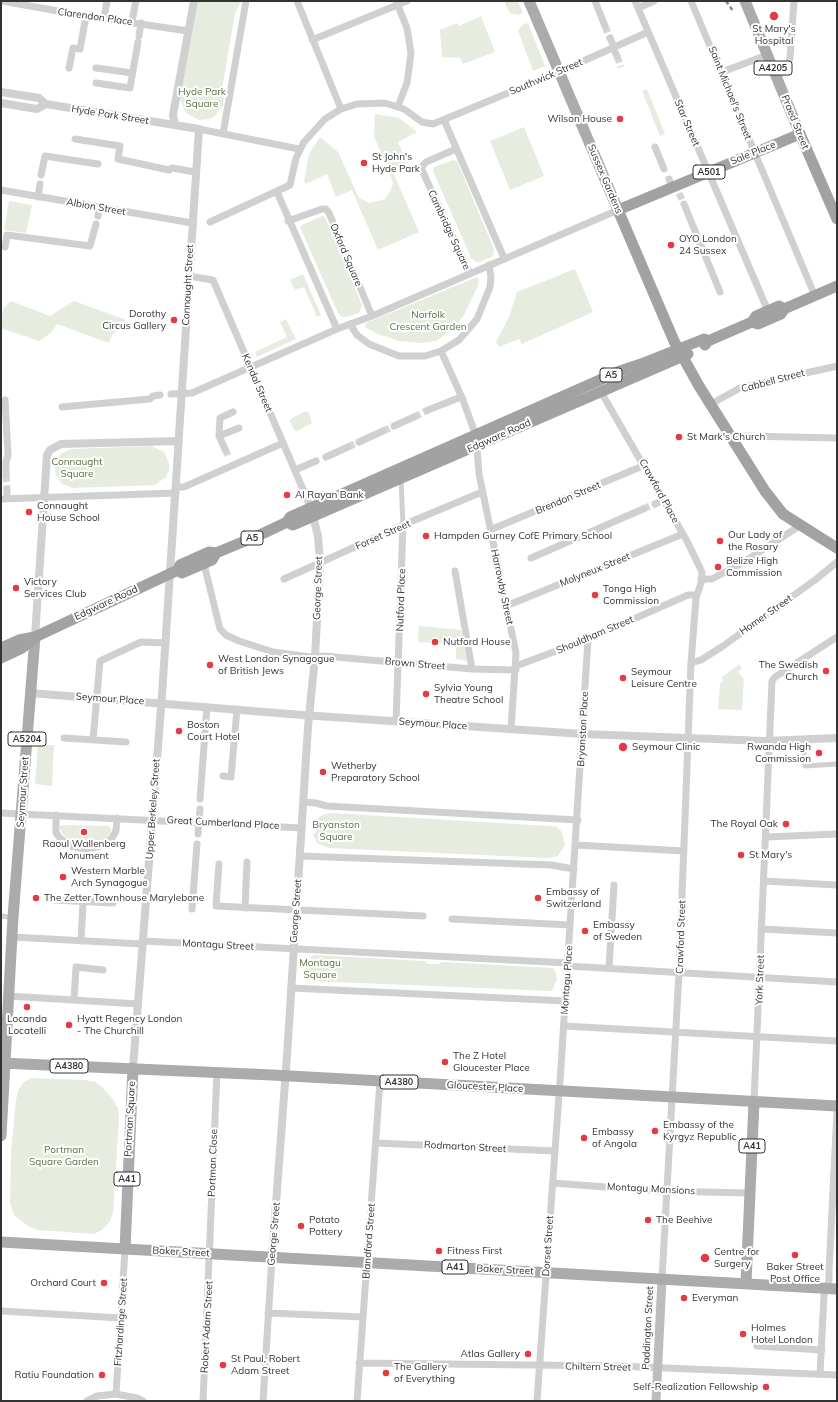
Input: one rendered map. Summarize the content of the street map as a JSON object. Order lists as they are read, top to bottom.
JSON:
{
  "streets": {
    "highway": [
      "Praed Street",
      "Sale Place",
      "A501",
      "Sussex Gardens",
      "A5",
      "Edgware Road"
    ],
    "main road": [
      "A4205",
      "A5204",
      "Seymour Street",
      "York Street",
      "A4380",
      "Gloucester Place",
      "Portman Square",
      "A41",
      "Baker Street",
      "Paddington Street"
    ],
    "street": [
      "Clarendon Place",
      "Southwick Street",
      "Saint Michael's Street",
      "Hyde Park Street",
      "Star Street",
      "Albion Street",
      "Cambridge Square",
      "Oxford Square",
      "Connaught Street",
      "Cabbell Street",
      "Kendal Street",
      "Crawford Place",
      "Brendon Street",
      "Forset Street",
      "Molyneux Street",
      "Harrowby Street",
      "George Street",
      "Nutford Place",
      "Homer Street",
      "Shouldham Street",
      "Brown Street",
      "Seymour Place",
      "Bryanston Place",
      "Upper Berkeley Street",
      "Great Cumberland Place",
      "Crawford Street",
      "Montagu Street",
      "Montagu Place",
      "Rodmarton Street",
      "Portman Close",
      "Montagu Mansions",
      "Blandford Street",
      "Dorset Street",
      "Fitzhardinge Street",
      "Robert Adam Street",
      "Chiltern Street"
    ]
  },
  "crossings": [
    ["Southwick Street", "Star Street"],
    ["Southwick Street", "Sussex Gardens"],
    ["Saint Michael's Street", "Sale Place"],
    ["Saint Michael's Street", "Edgware Road"],
    ["Praed Street", "Sale Place"],
    ["Star Street", "Sale Place"],
    ["Star Street", "Edgware Road"],
    ["Sale Place", "Sussex Gardens"],
    ["Sale Place", "Cambridge Square"],
    ["Sussex Gardens", "Cambridge Square"],
    ["Sussex Gardens", "Cabbell Street"],
    ["Sussex Gardens", "Edgware Road"],
    ["Albion Street", "Connaught Street"],
    ["Connaught Street", "Kendal Street"],
    ["Kendal Street", "Edgware Road"],
    ["Kendal Street", "George Street"],
    ["Edgware Road", "Crawford Place"],
    ["Edgware Road", "Harrowby Street"],
    ["Edgware Road", "George Street"],
    ["Edgware Road", "Nutford Place"],
    ["Edgware Road", "Brown Street"],
    ["Edgware Road", "Seymour Street"],
    ["Edgware Road", "Upper Berkeley Street"],
    ["Crawford Place", "Brendon Street"],
    ["Crawford Place", "Molyneux Street"],
    ["Brendon Street", "Harrowby Street"],
    ["Forset Street", "Harrowby Street"],
    ["Forset Street", "George Street"],
    ["Forset Street", "Nutford Place"],
    ["Molyneux Street", "Harrowby Street"],
    ["Harrowby Street", "Shouldham Street"],
    ["Harrowby Street", "Brown Street"],
    ["Harrowby Street", "Seymour Place"],
    ["George Street", "Brown Street"],
    ["George Street", "Seymour Place"],
    ["George Street", "Great Cumberland Place"],
    ["George Street", "Montagu Street"],
    ["George Street", "Gloucester Place"],
    ["George Street", "Baker Street"],
    ["Nutford Place", "Brown Street"],
    ["Nutford Place", "Seymour Place"],
    ["Homer Street", "Crawford Street"],
    ["Shouldham Street", "Brown Street"],
    ["Shouldham Street", "Bryanston Place"],
    ["Shouldham Street", "Crawford Street"],
    ["Seymour Place", "Bryanston Place"],
    ["Seymour Place", "Seymour Street"],
    ["Seymour Place", "Upper Berkeley Street"],
    ["Seymour Place", "Crawford Street"],
    ["Seymour Place", "York Street"],
    ["A5204", "Seymour Street"],
    ["A5204", "Portman Square"],
    ["Seymour Street", "Great Cumberland Place"],
    ["Seymour Street", "Montagu Street"],
    ["Seymour Street", "Portman Square"],
    ["Upper Berkeley Street", "Great Cumberland Place"],
    ["Upper Berkeley Street", "Montagu Street"],
    ["Upper Berkeley Street", "Gloucester Place"],
    ["Upper Berkeley Street", "Portman Square"],
    ["Crawford Street", "Gloucester Place"],
    ["Crawford Street", "Montagu Mansions"],
    ["Crawford Street", "Baker Street"],
    ["Crawford Street", "Paddington Street"],
    ["Montagu Place", "Gloucester Place"],
    ["Montagu Place", "Dorset Street"],
    ["York Street", "Gloucester Place"],
    ["York Street", "Montagu Mansions"],
    ["York Street", "Baker Street"],
    ["Gloucester Place", "Portman Square"],
    ["Gloucester Place", "Portman Close"],
    ["Gloucester Place", "Blandford Street"],
    ["Gloucester Place", "Dorset Street"],
    ["Portman Square", "A41"],
    ["Portman Square", "Baker Street"],
    ["Portman Square", "Fitzhardinge Street"],
    ["A41", "Baker Street"],
    ["A41", "Fitzhardinge Street"],
    ["Rodmarton Street", "Blandford Street"],
    ["Rodmarton Street", "Dorset Street"],
    ["Portman Close", "Baker Street"],
    ["Portman Close", "Robert Adam Street"],
    ["Montagu Mansions", "Dorset Street"],
    ["Blandford Street", "Baker Street"],
    ["Blandford Street", "Chiltern Street"],
    ["Dorset Street", "Baker Street"],
    ["Dorset Street", "Chiltern Street"],
    ["Baker Street", "Fitzhardinge Street"],
    ["Baker Street", "Robert Adam Street"],
    ["Baker Street", "Paddington Street"],
    ["Paddington Street", "Chiltern Street"]
  ],
  "parks": [
    "Hyde Park Square",
    "Norfolk Crescent Garden",
    "Connaught Square",
    "Bryanston Square",
    "Montagu Square",
    "Portman Square Garden"
  ],
  "places": [
    "St Mary's Hospital",
    "Wilson House",
    "St John's Hyde Park",
    "OYO London 24 Sussex",
    "Dorothy Circus Gallery",
    "St Mark's Church",
    "Al Rayan Bank",
    "Connaught House School",
    "Hampden Gurney CofE Primary School",
    "Our Lady of the Rosary",
    "Belize High Commission",
    "Victory Services Club",
    "Tonga High Commission",
    "Nutford House",
    "West London Synagogue of British Jews",
    "The Swedish Church",
    "Seymour Leisure Centre",
    "Sylvia Young Theatre School",
    "Boston Court Hotel",
    "Seymour Clinic",
    "Rwanda High Commission",
    "Wetherby Preparatory School",
    "The Royal Oak",
    "Raoul Wallenberg Monument",
    "St Mary's",
    "Western Marble Arch Synagogue",
    "The Zetter Townhouse Marylebone",
    "Embassy of Switzerland",
    "Embassy of Sweden",
    "Locanda Locatelli",
    "Hyatt Regency London - The Churchill",
    "The Z Hotel Gloucester Place",
    "Embassy of the Kyrgyz Republic",
    "Embassy of Angola",
    "The Beehive",
    "Potato Pottery",
    "Fitness First",
    "Baker Street Post Office",
    "Centre for Surgery",
    "Orchard Court",
    "Everyman",
    "Holmes Hotel London",
    "Atlas Gallery",
    "St Paul, Robert Adam Street",
    "The Gallery of Everything",
    "Ratiu Foundation",
    "Self-Realization Fellowship"
  ]
}
